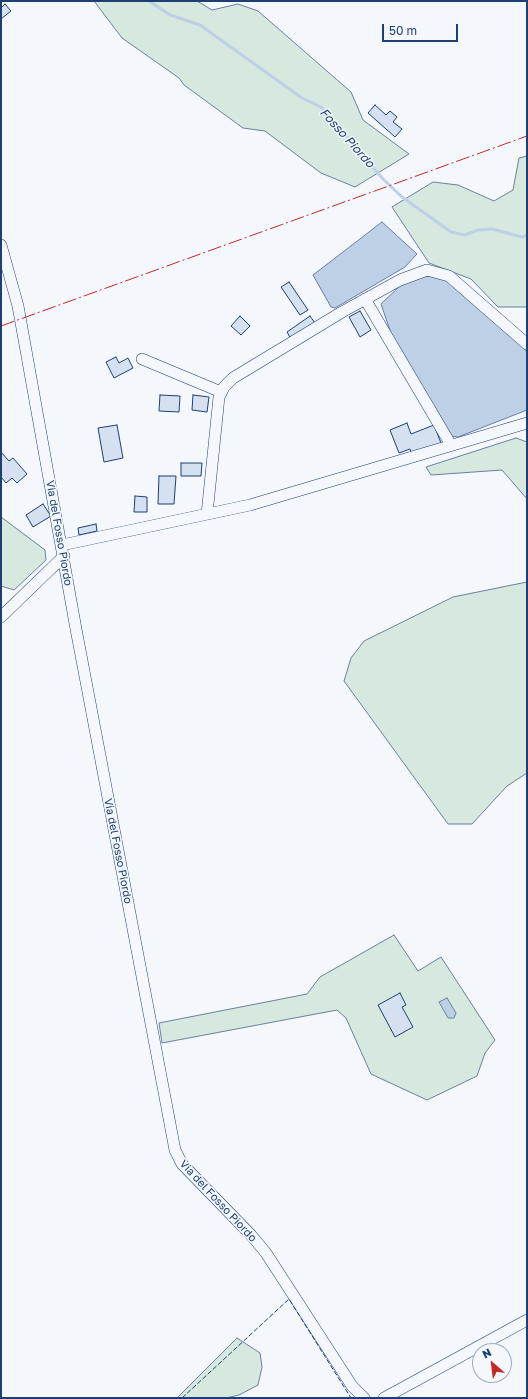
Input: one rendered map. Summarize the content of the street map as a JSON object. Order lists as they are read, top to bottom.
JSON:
{
  "streets": {
    "street": ["Via del Fosso Piordo"]
  },
  "water": ["Fosso Piordo"],
  "scale_bar": "50 m",
  "north": "top left"
}
